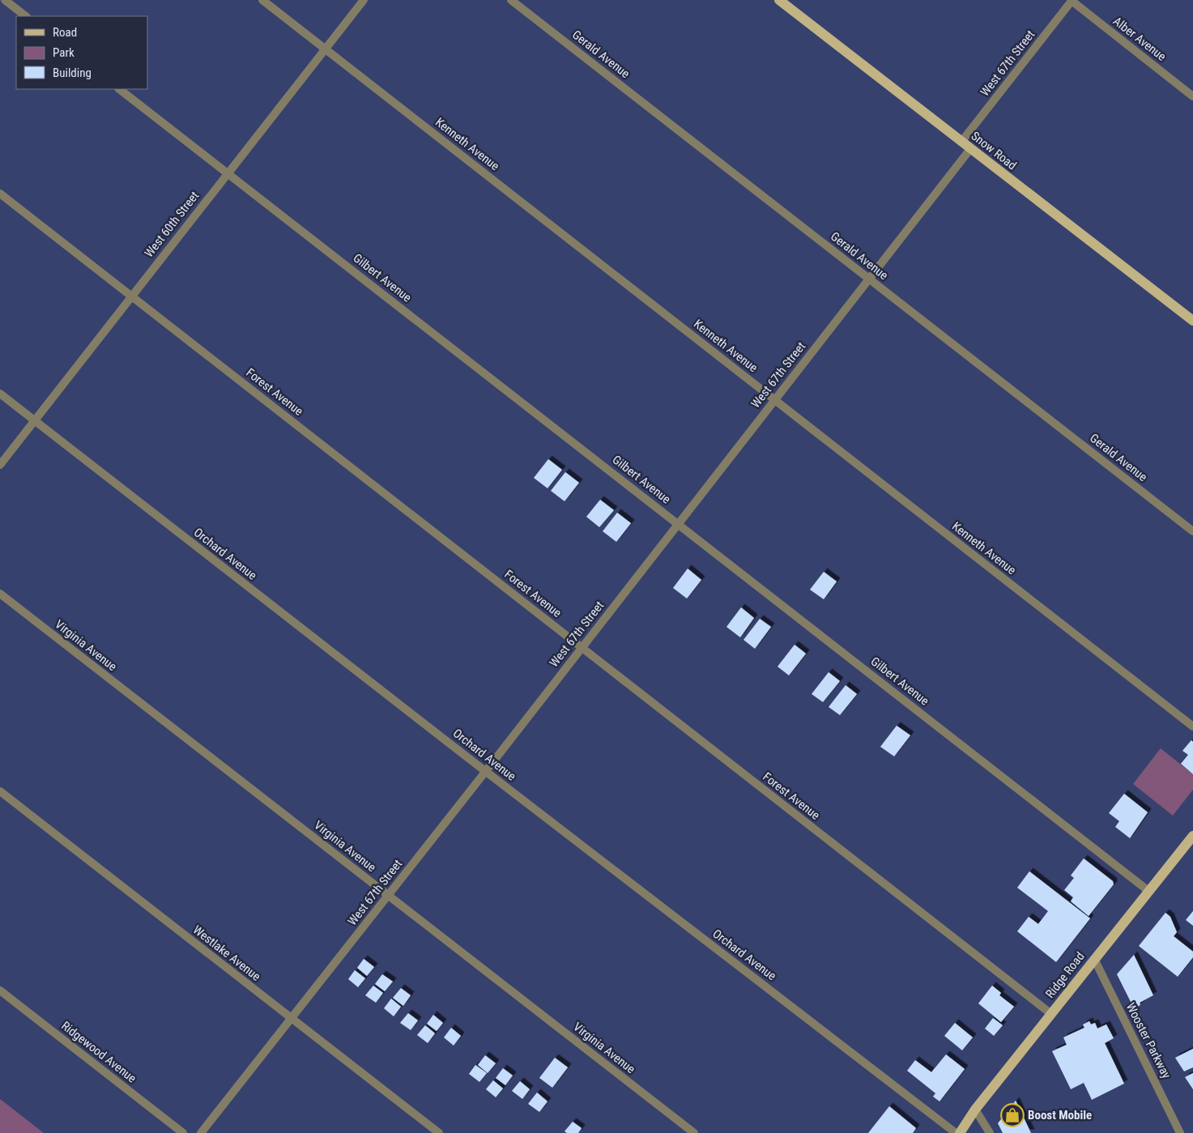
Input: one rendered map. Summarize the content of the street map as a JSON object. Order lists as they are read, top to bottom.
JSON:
{
  "streets": {
    "main road": ["Snow Road", "Ridge Road"],
    "street": [
      "Alber Avenue",
      "Gerald Avenue",
      "West 67th Street",
      "Kenneth Avenue",
      "West 60th Street",
      "Gilbert Avenue",
      "Forest Avenue",
      "Orchard Avenue",
      "Virginia Avenue",
      "Westlake Avenue",
      "Wooster Parkway",
      "Ridgewood Avenue"
    ]
  },
  "crossings": [
    ["Alber Avenue", "West 67th Street"],
    ["Gerald Avenue", "West 67th Street"],
    ["West 67th Street", "Kenneth Avenue"],
    ["West 67th Street", "Snow Road"],
    ["West 67th Street", "Gilbert Avenue"],
    ["West 67th Street", "Forest Avenue"],
    ["West 67th Street", "Orchard Avenue"],
    ["West 67th Street", "Virginia Avenue"],
    ["West 67th Street", "Westlake Avenue"],
    ["Kenneth Avenue", "West 60th Street"],
    ["West 60th Street", "Gilbert Avenue"],
    ["West 60th Street", "Forest Avenue"],
    ["West 60th Street", "Orchard Avenue"],
    ["Gilbert Avenue", "Ridge Road"],
    ["Forest Avenue", "Ridge Road"],
    ["Ridge Road", "Wooster Parkway"]
  ],
  "places": {
    "shop": ["Boost Mobile"]
  },
  "legend": ["Road", "Park", "Building"]
}
